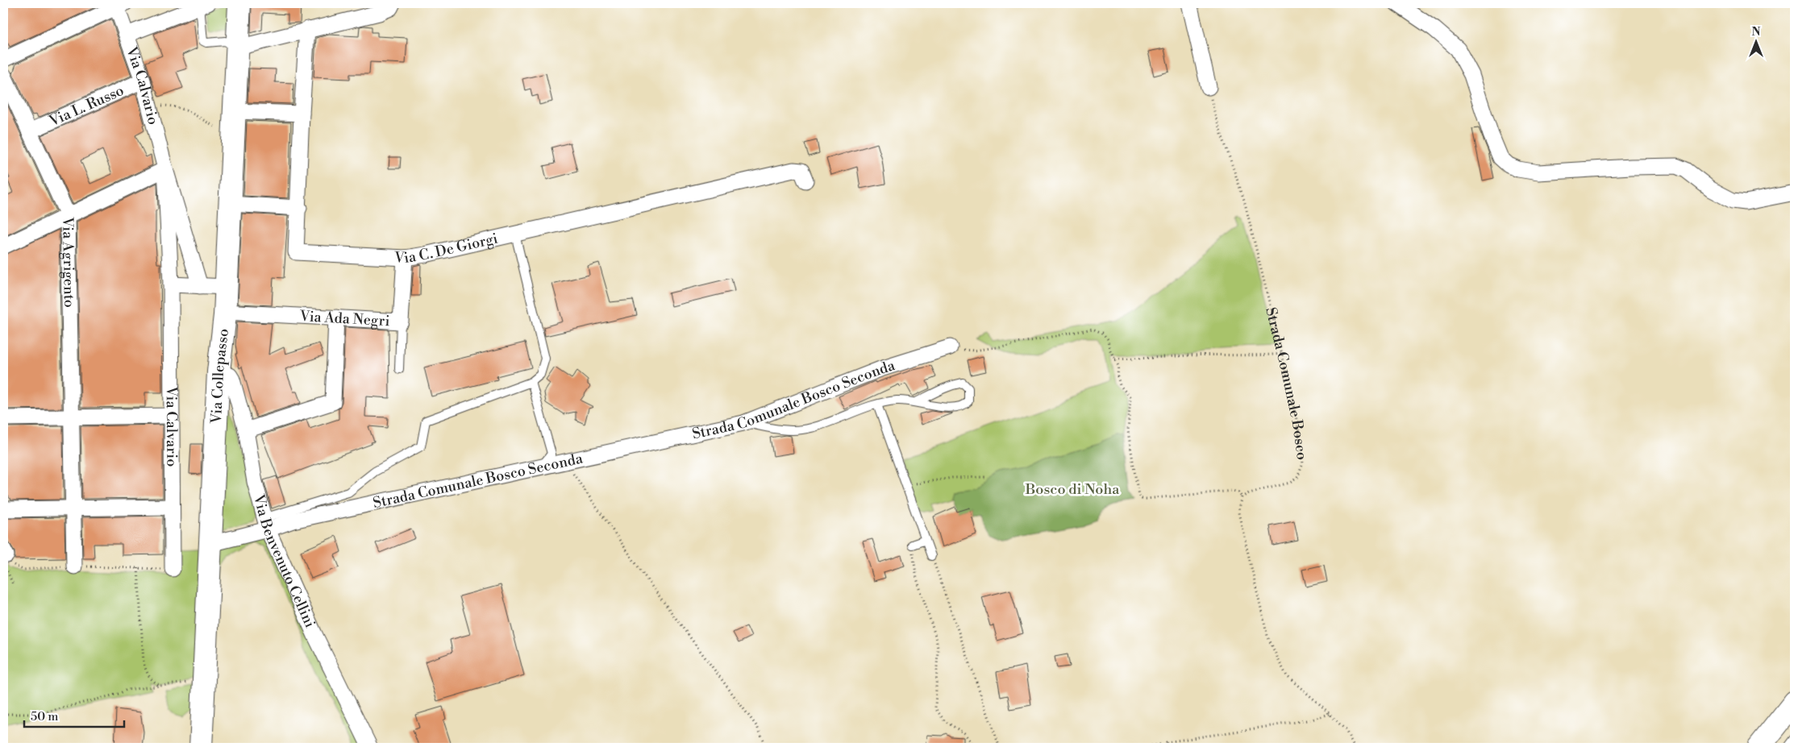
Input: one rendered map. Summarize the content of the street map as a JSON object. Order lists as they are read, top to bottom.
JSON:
{
  "streets": {
    "street": [
      "Via Calvario",
      "Via L. Russo",
      "Via C. De Giorgi",
      "Via Agrigento",
      "Via Ada Negri",
      "Via Collepasso",
      "Strada Comunale Bosco Seconda",
      "Via Benvenuto Cellini"
    ],
    "path": ["Strada Comunale Bosco"]
  },
  "crossings": [
    ["Via Calvario", "Via L. Russo"],
    ["Via L. Russo", "Via Agrigento"],
    ["Via C. De Giorgi", "Via Ada Negri"],
    ["Via Ada Negri", "Via Collepasso"],
    ["Via Collepasso", "Strada Comunale Bosco Seconda"],
    ["Via Collepasso", "Via Benvenuto Cellini"],
    ["Strada Comunale Bosco Seconda", "Via Benvenuto Cellini"]
  ],
  "parks": ["Bosco di Noha"],
  "scale_bar": "50 m",
  "north": "top"
}
